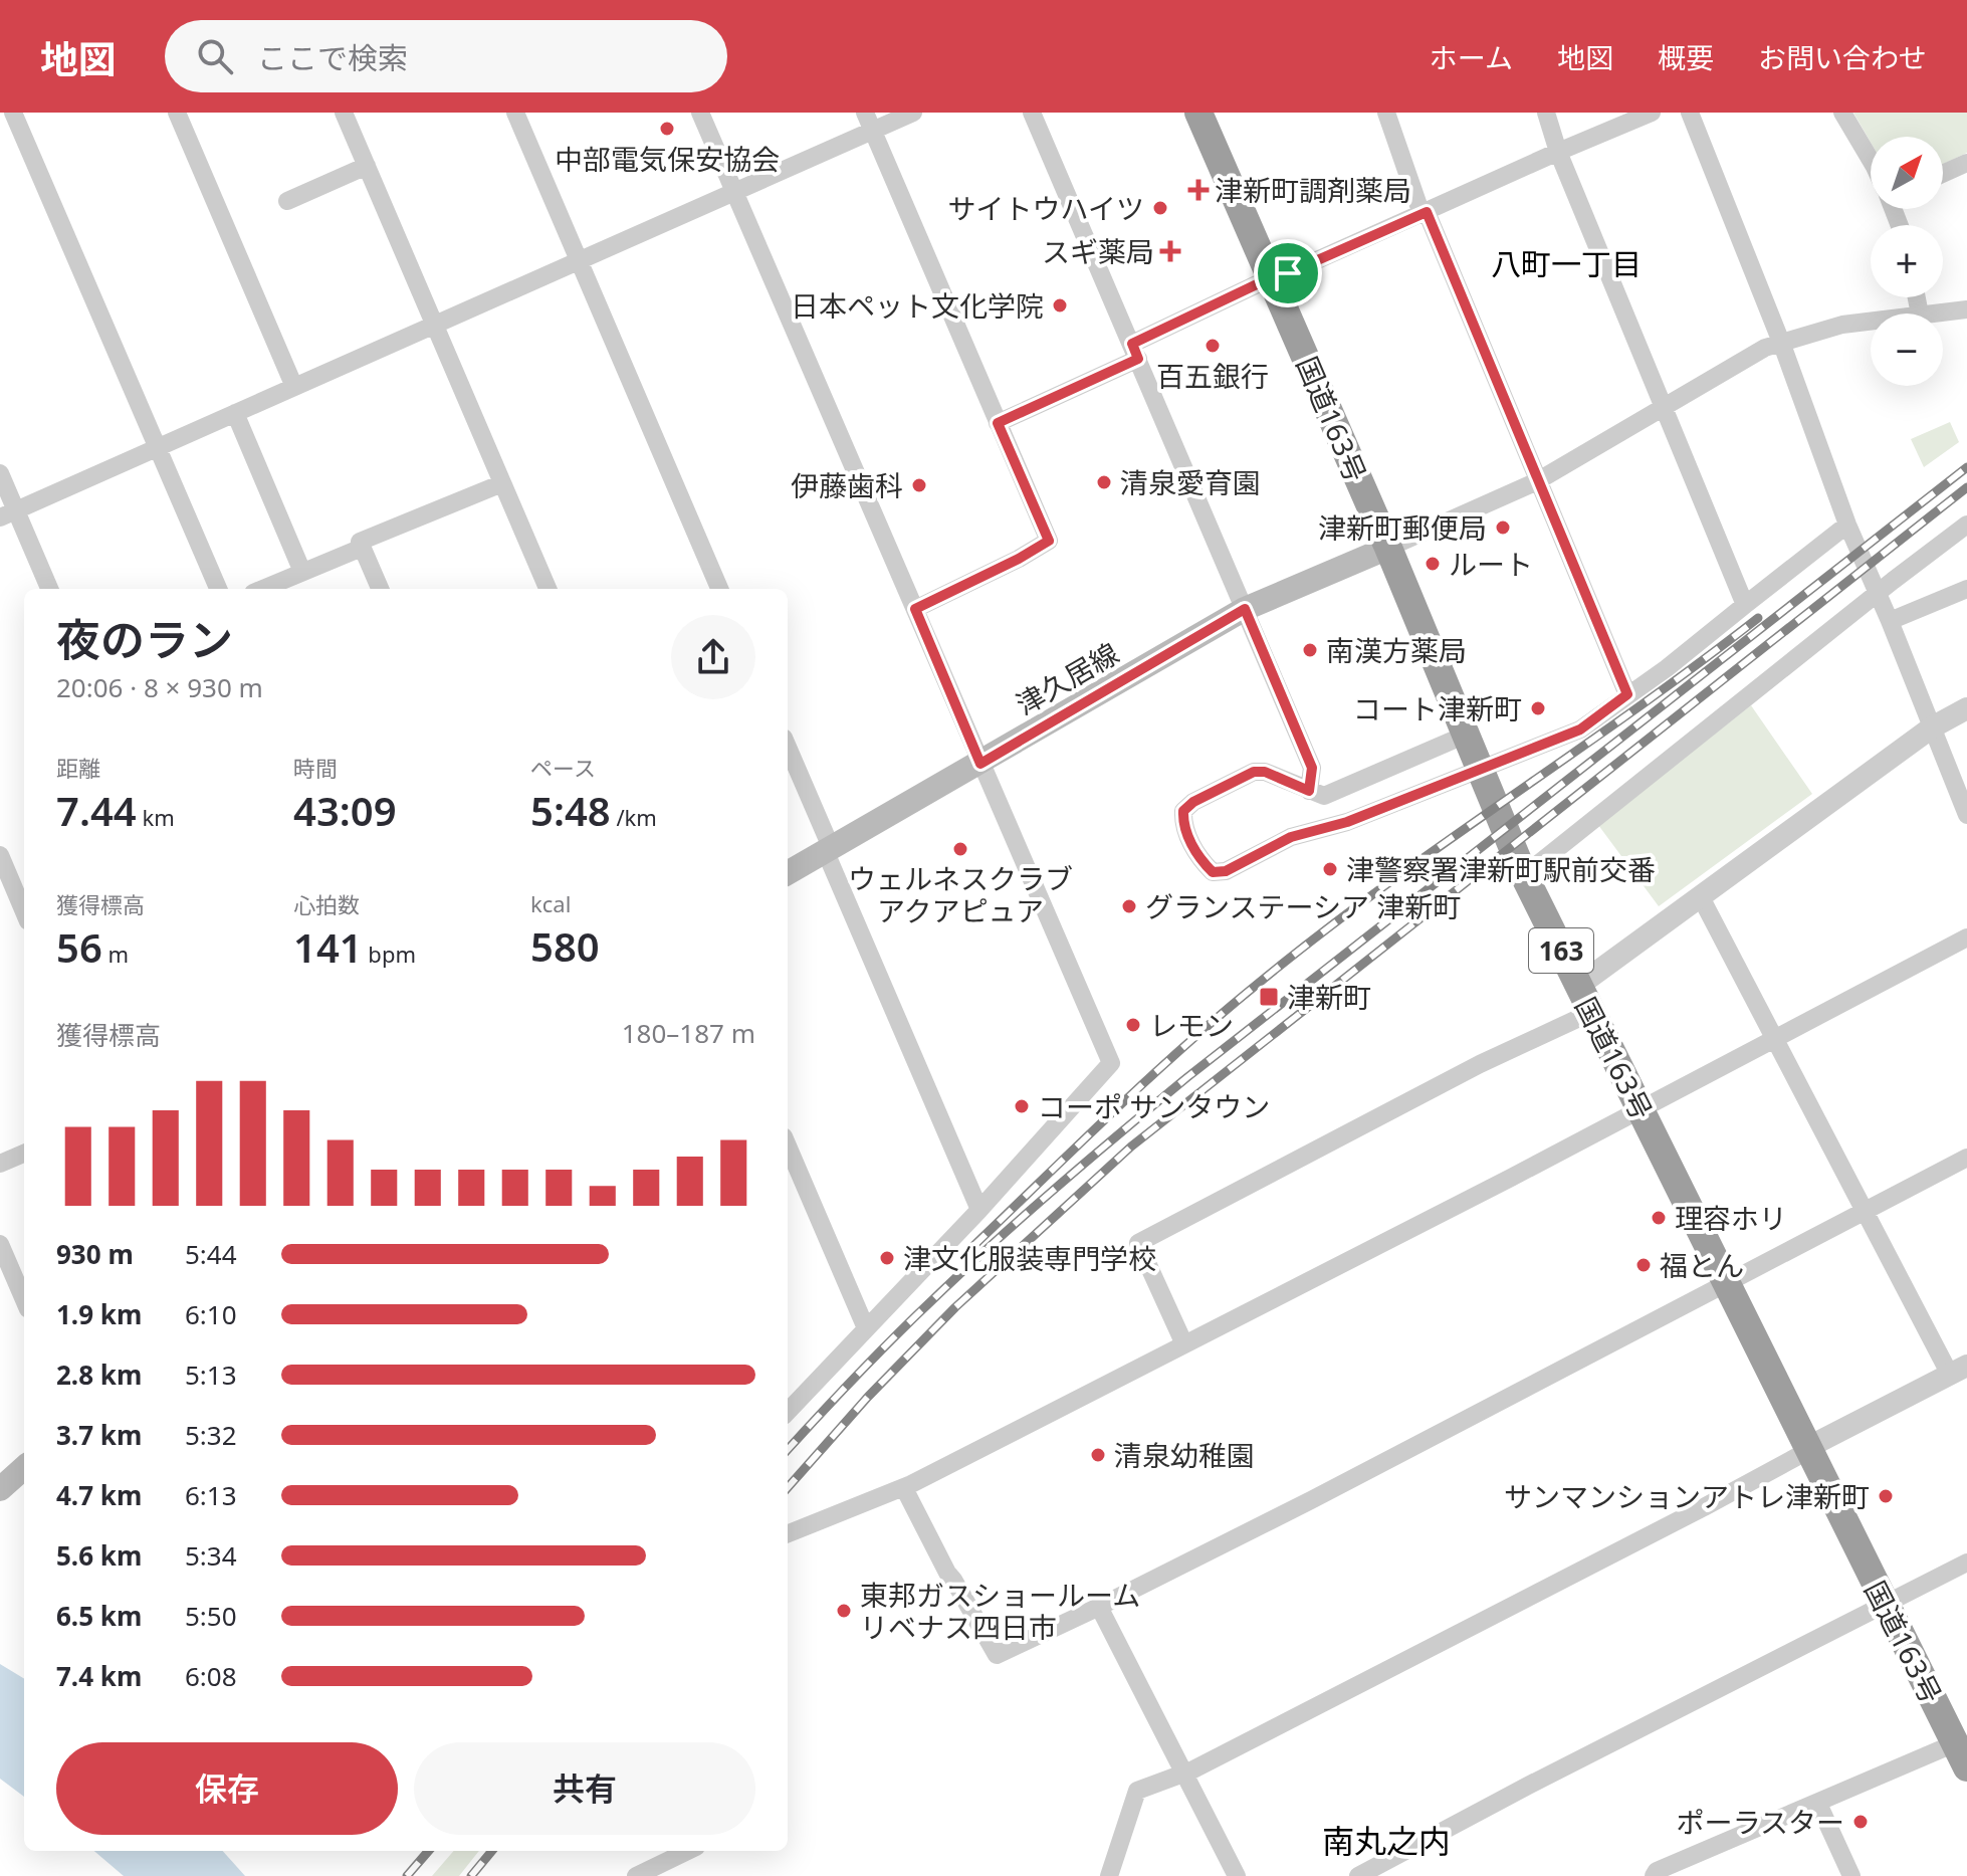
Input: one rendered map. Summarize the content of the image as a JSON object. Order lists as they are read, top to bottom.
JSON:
{
  "streets": {
    "highway": ["国道163号", "163"],
    "main road": ["津久居線"]
  },
  "crossings": [
    ["国道163号", "津久居線"]
  ],
  "districts": ["八町一丁目", "南丸之内"],
  "places": {
    "other": [
      "中部電気保安協会",
      "サイトウハイツ",
      "日本ペット文化学院",
      "百五銀行",
      "清泉愛育園",
      "伊藤歯科",
      "津新町郵便局",
      "ルート",
      "南漢方薬局",
      "コート津新町",
      "ウェルネスクラブ アクアピュア",
      "津警察署津新町駅前交番",
      "グランステーシア 津新町",
      "レモン",
      "コーポ サンタウン",
      "理容ホリ",
      "津文化服装専門学校",
      "福とん",
      "清泉幼稚園",
      "サンマンションアトレ津新町",
      "東邦ガスショールーム リベナス四日市",
      "ポーラスター"
    ],
    "health": ["津新町調剤薬局", "スギ薬局"],
    "transit": ["津新町"]
  },
  "north": "top right",
  "page": {
    "header": "地図",
    "search": "ここで検索",
    "nav": [
      "ホーム",
      "地図",
      "概要",
      "お問い合わせ"
    ],
    "map_buttons": ["+", "−"],
    "heading": ["夜のラン", "20:06 · 8 × 930 m"],
    "stats": [
      ["距離", "7.44 km"],
      ["時間", "43:09"],
      ["ペース", "5:48 /km"],
      ["獲得標高", "56 m"],
      ["心拍数", "141 bpm"],
      ["kcal", "580"]
    ],
    "chart": ["獲得標高", "180–187 m"],
    "list": [
      {
        "name": "930 m",
        "note": "5:44"
      },
      {
        "name": "1.9 km",
        "note": "6:10"
      },
      {
        "name": "2.8 km",
        "note": "5:13"
      },
      {
        "name": "3.7 km",
        "note": "5:32"
      },
      {
        "name": "4.7 km",
        "note": "6:13"
      },
      {
        "name": "5.6 km",
        "note": "5:34"
      },
      {
        "name": "6.5 km",
        "note": "5:50"
      },
      {
        "name": "7.4 km",
        "note": "6:08"
      }
    ],
    "buttons": ["保存", "共有"]
  }
}
